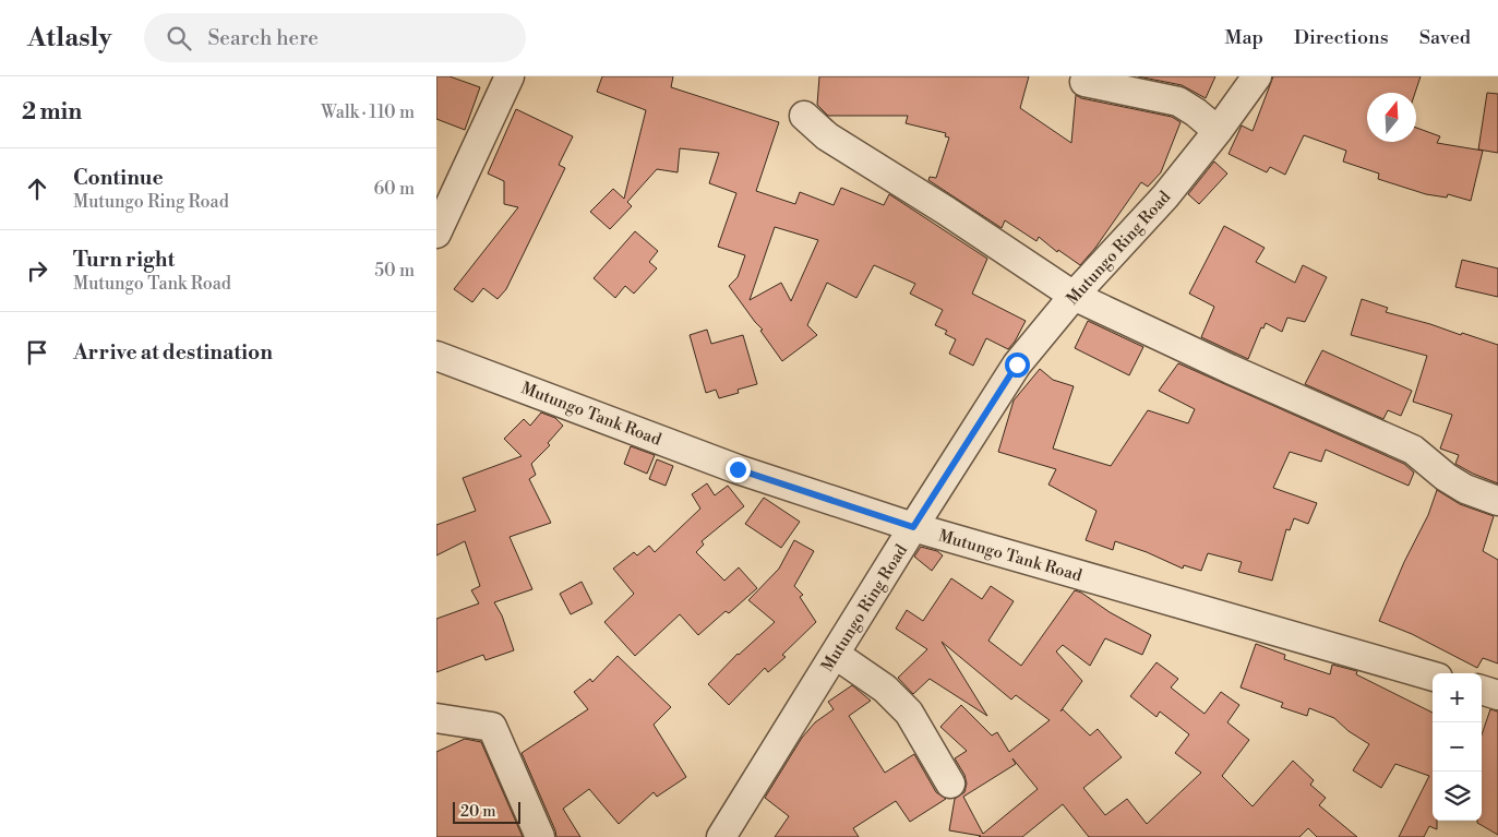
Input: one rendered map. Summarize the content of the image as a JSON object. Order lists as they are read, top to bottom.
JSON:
{
  "streets": {
    "street": ["Mutungo Ring Road", "Mutungo Tank Road"]
  },
  "crossings": [
    ["Mutungo Ring Road", "Mutungo Tank Road"]
  ],
  "scale_bar": "20 m",
  "north": "top",
  "page": {
    "header": "Atlasly",
    "search": "Search here",
    "nav": ["Map", "Directions", "Saved"],
    "heading": ["2 min", "Walk · 110 m"],
    "list": [
      ["Continue", "Mutungo Ring Road", "60 m"],
      ["Turn right", "Mutungo Tank Road", "50 m"],
      "Arrive at destination"
    ],
    "map_buttons": ["+", "−"],
    "scale": "20 m"
  }
}
